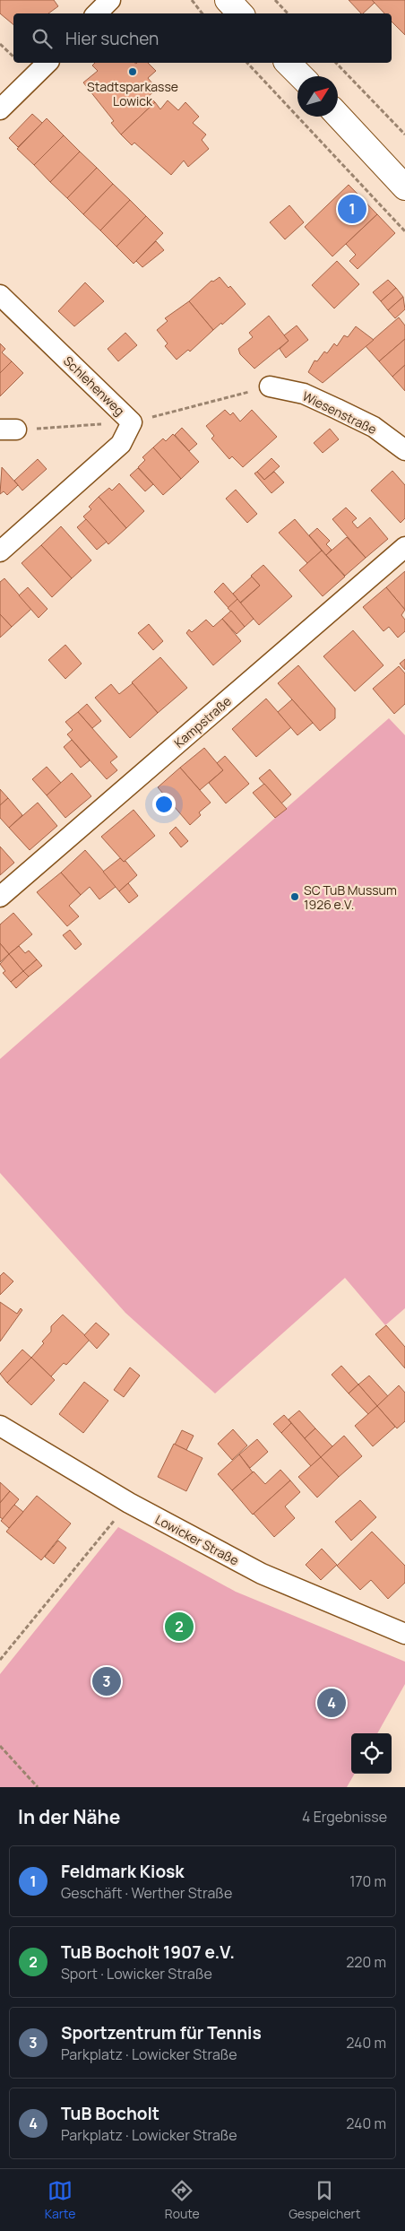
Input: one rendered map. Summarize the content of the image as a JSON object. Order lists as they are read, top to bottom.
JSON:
{
  "streets": {
    "street": [
      "Schlehenweg",
      "Wiesenstraße",
      "Kampstraße",
      "Lowicker Straße"
    ]
  },
  "places": ["Stadtsparkasse Lowick", "SC TuB Mussum 1926 e.V."],
  "north": "top right",
  "page": {
    "search": "Hier suchen",
    "pins": [
      "1",
      "2",
      "3",
      "4"
    ],
    "heading": ["In der Nähe", "4 Ergebnisse"],
    "list": [
      {
        "mark": "1",
        "name": "Feldmark Kiosk",
        "note": "Geschäft · Werther Straße",
        "value": "170 m"
      },
      {
        "mark": "2",
        "name": "TuB Bocholt 1907 e.V.",
        "note": "Sport · Lowicker Straße",
        "value": "220 m"
      },
      {
        "mark": "3",
        "name": "Sportzentrum für Tennis",
        "note": "Parkplatz · Lowicker Straße",
        "value": "240 m"
      },
      {
        "mark": "4",
        "name": "TuB Bocholt",
        "note": "Parkplatz · Lowicker Straße",
        "value": "240 m"
      }
    ],
    "nav": ["Karte", "Route", "Gespeichert"]
  }
}
